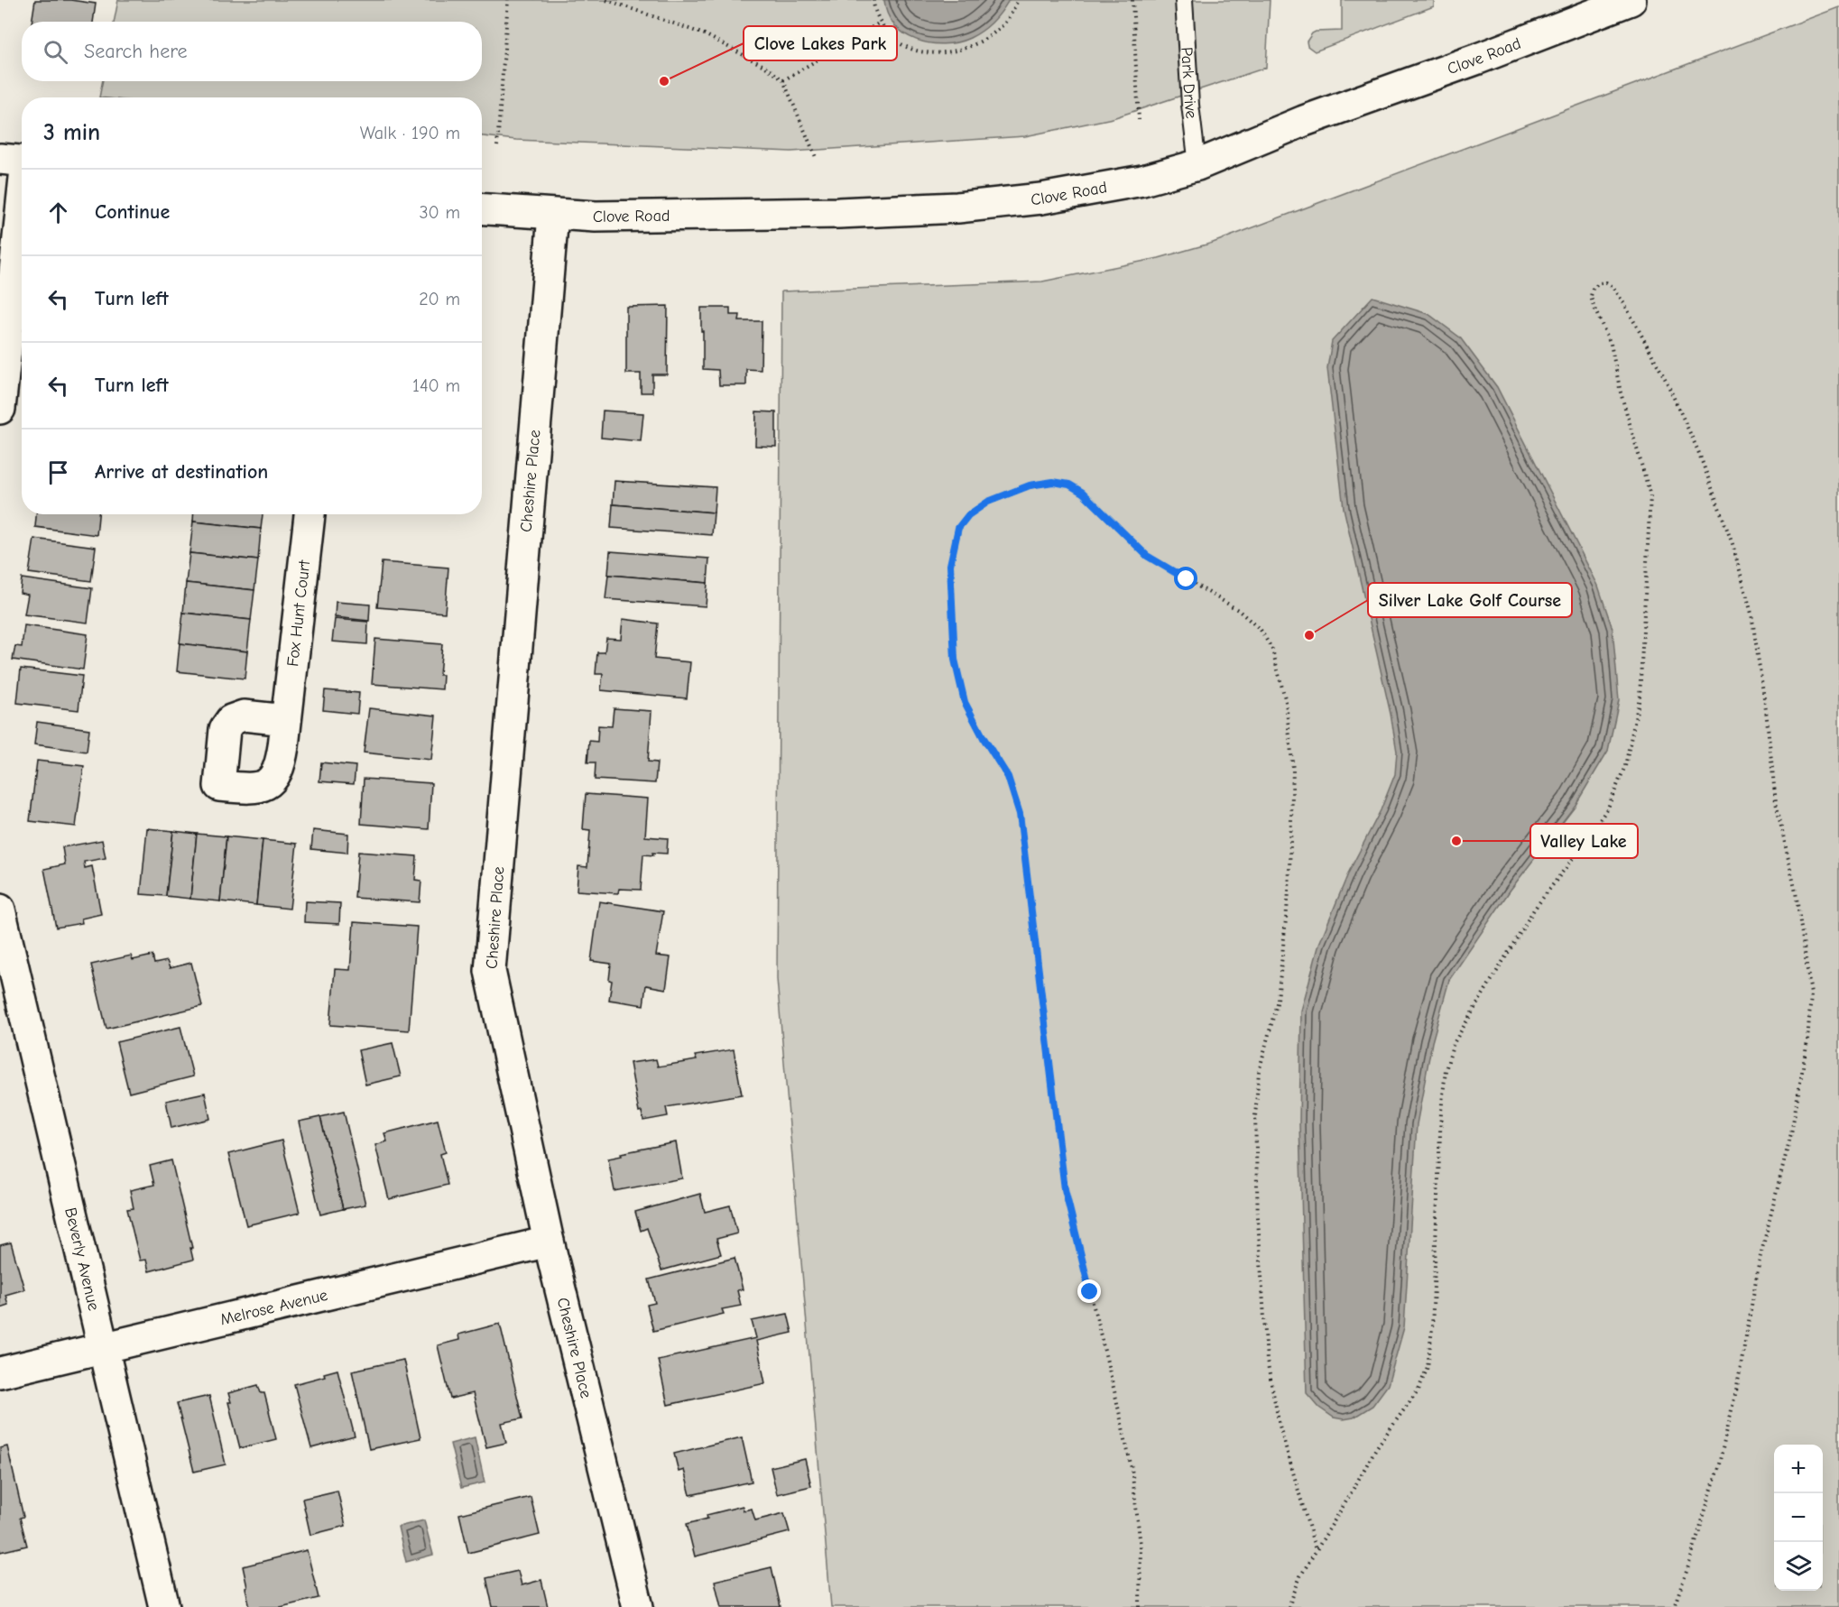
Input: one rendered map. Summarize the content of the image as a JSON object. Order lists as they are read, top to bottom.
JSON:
{
  "streets": {
    "street": [
      "Clove Road",
      "Cheshire Place",
      "Fox Hunt Court",
      "Beverly Avenue",
      "Melrose Avenue"
    ],
    "lane": ["Park Drive"]
  },
  "crossings": [
    ["Clove Road", "Park Drive"],
    ["Clove Road", "Cheshire Place"],
    ["Cheshire Place", "Melrose Avenue"],
    ["Beverly Avenue", "Melrose Avenue"]
  ],
  "places": ["Clove Lakes Park", "Silver Lake Golf Course", "Valley Lake"],
  "page": {
    "search": "Search here",
    "heading": ["3 min", "Walk · 190 m"],
    "list": [
      ["Continue", "30 m"],
      ["Turn left", "20 m"],
      ["Turn left", "140 m"],
      "Arrive at destination"
    ],
    "map_buttons": ["+", "−"]
  }
}
